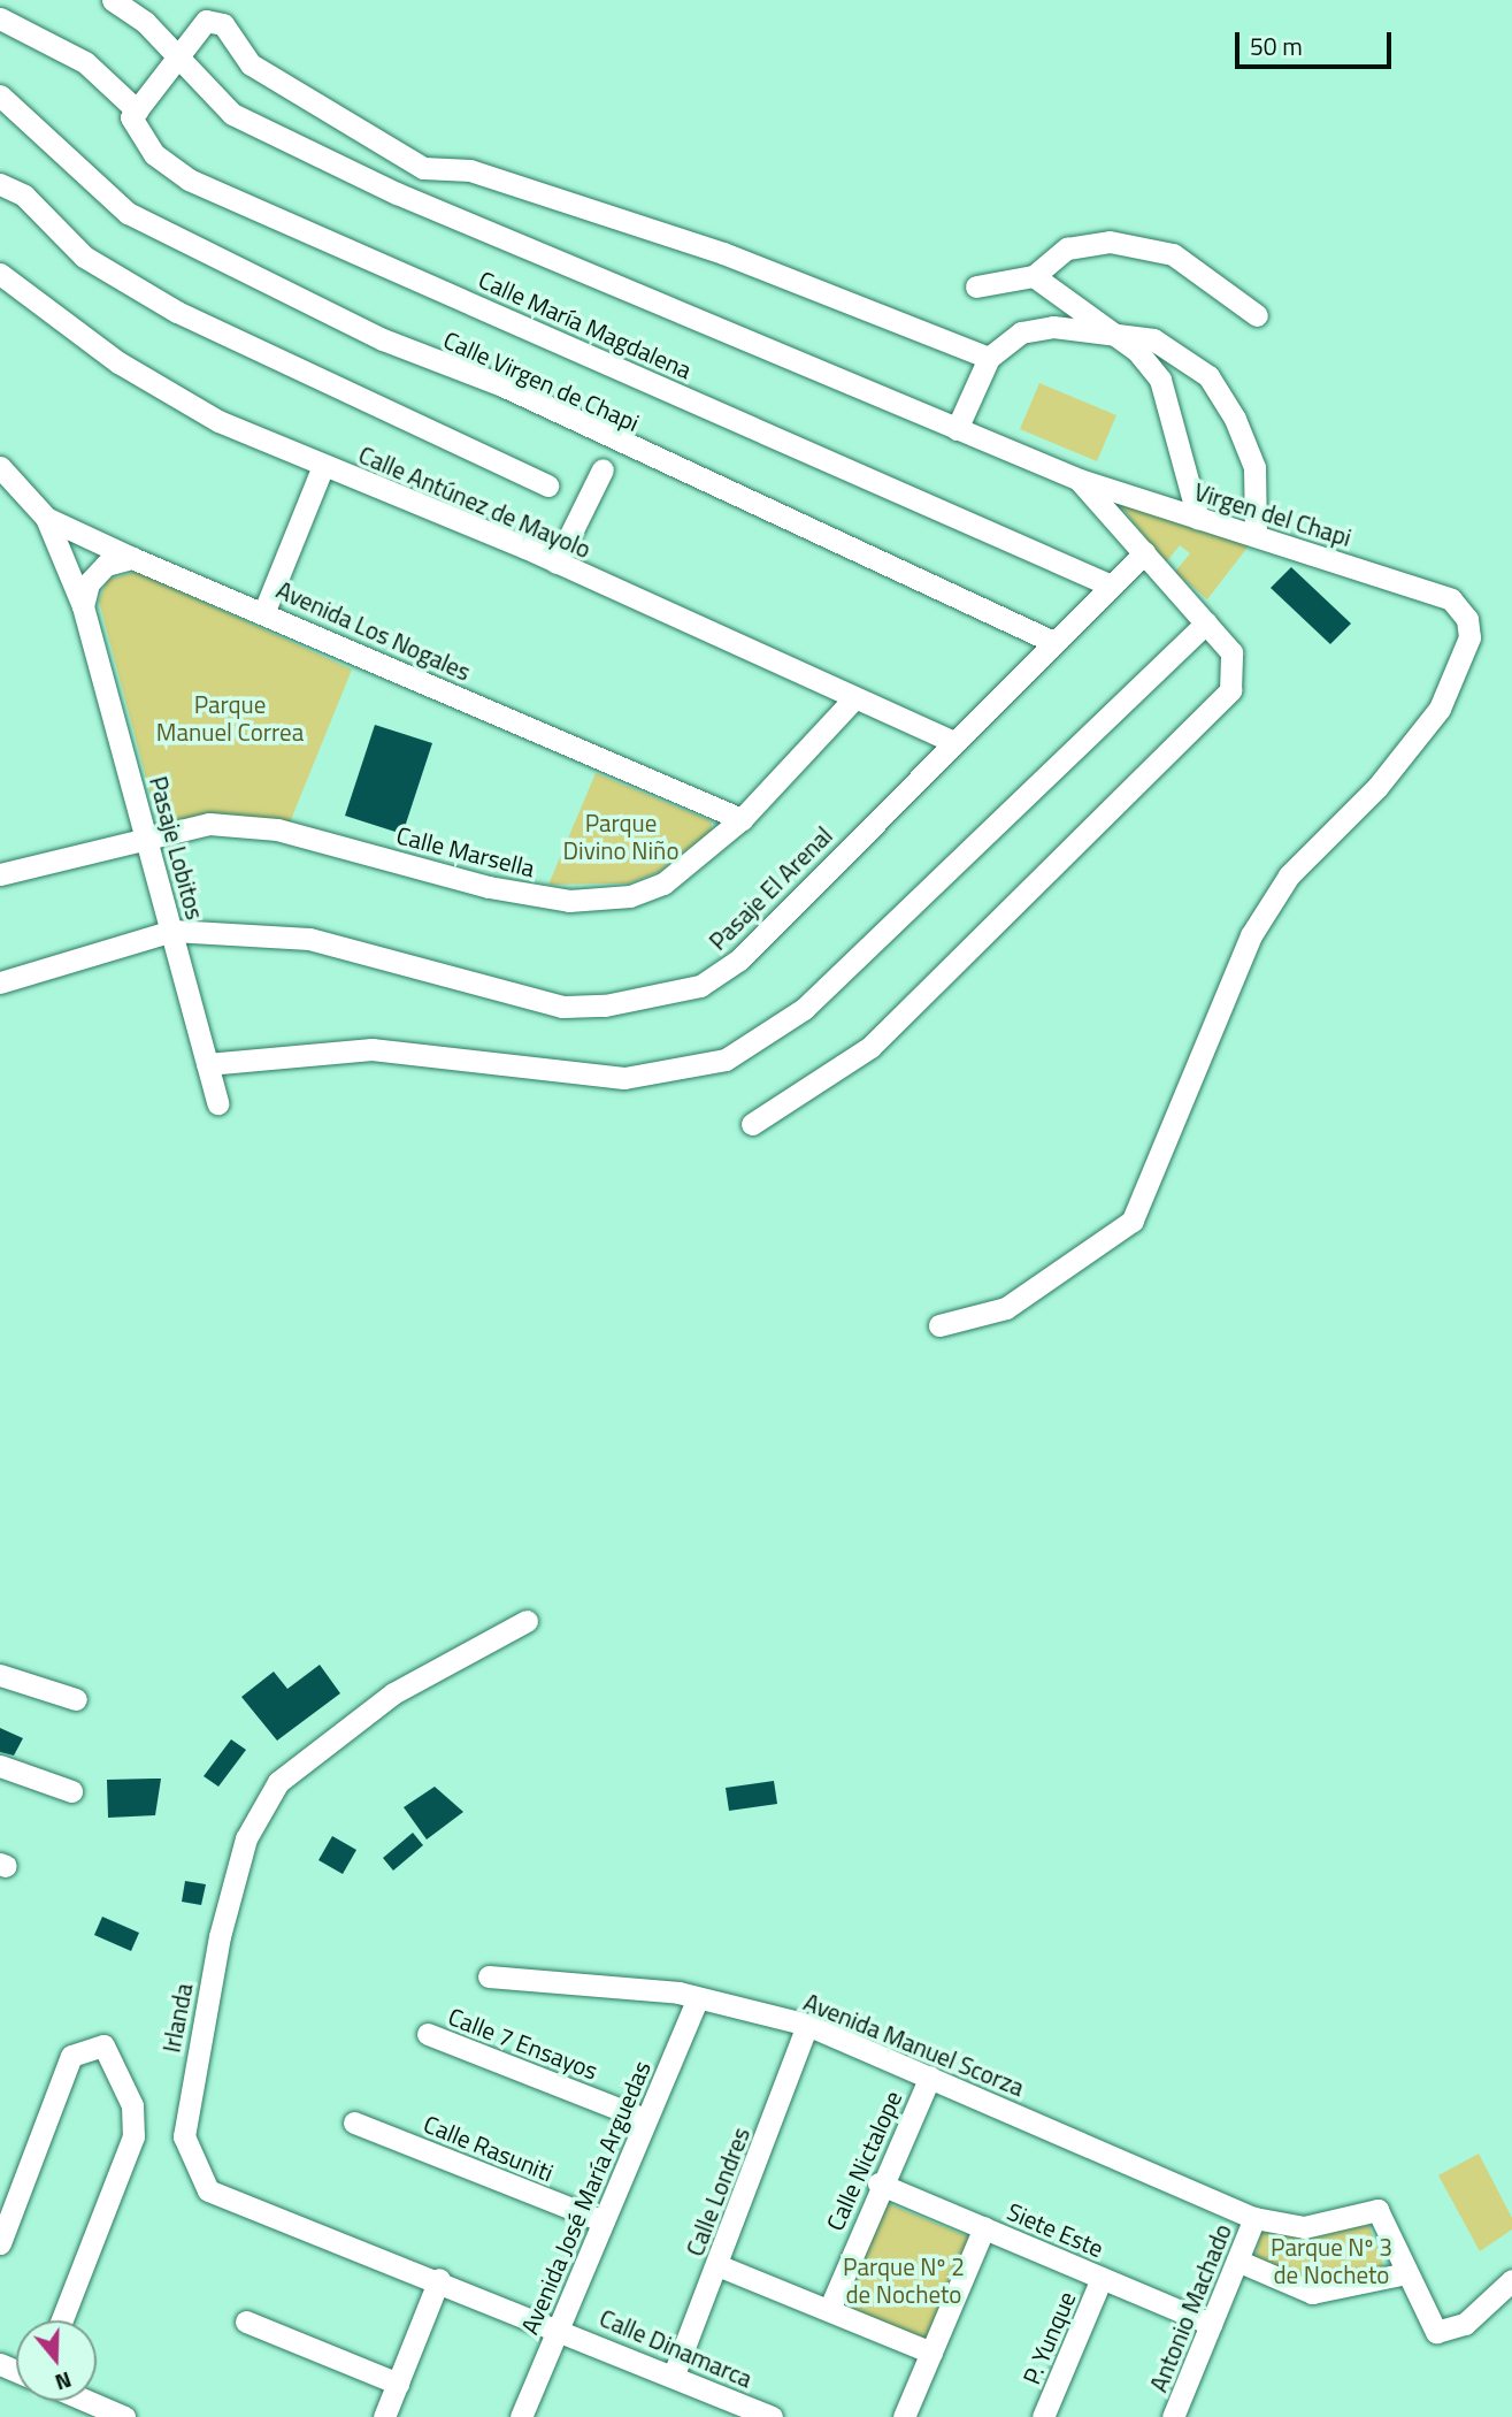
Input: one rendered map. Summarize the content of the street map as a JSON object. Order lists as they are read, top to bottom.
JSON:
{
  "streets": {
    "street": [
      "Calle María Magdalena",
      "Calle Virgen de Chapi",
      "Calle Antúnez de Mayolo",
      "Virgen del Chapi",
      "Avenida Los Nogales",
      "Pasaje Lobitos",
      "Calle Marsella",
      "Pasaje El Arenal",
      "Irlanda",
      "Calle 7 Ensayos",
      "Avenida Manuel Scorza",
      "Calle Rasuniti",
      "Calle Nictalope",
      "Calle Londres",
      "Avenida José María Arguedas",
      "Siete Este",
      "Antonio Machado",
      "P. Yunque",
      "Calle Dinamarca"
    ]
  },
  "crossings": [
    ["Calle María Magdalena", "Pasaje El Arenal"],
    ["Calle Virgen de Chapi", "Pasaje El Arenal"],
    ["Calle Antúnez de Mayolo", "Calle Marsella"],
    ["Calle Antúnez de Mayolo", "Pasaje El Arenal"],
    ["Avenida Los Nogales", "Pasaje Lobitos"],
    ["Avenida Los Nogales", "Calle Marsella"],
    ["Pasaje Lobitos", "Calle Marsella"],
    ["Pasaje Lobitos", "Pasaje El Arenal"],
    ["Irlanda", "Avenida José María Arguedas"],
    ["Irlanda", "Calle Dinamarca"],
    ["Calle 7 Ensayos", "Avenida José María Arguedas"],
    ["Avenida Manuel Scorza", "Calle Nictalope"],
    ["Avenida Manuel Scorza", "Calle Londres"],
    ["Avenida Manuel Scorza", "Avenida José María Arguedas"],
    ["Avenida Manuel Scorza", "Antonio Machado"],
    ["Calle Rasuniti", "Avenida José María Arguedas"],
    ["Calle Nictalope", "Siete Este"],
    ["Calle Londres", "Calle Dinamarca"],
    ["Avenida José María Arguedas", "Calle Dinamarca"],
    ["Siete Este", "Antonio Machado"],
    ["Siete Este", "P. Yunque"]
  ],
  "parks": [
    "Parque Manuel Correa",
    "Parque Divino Niño",
    "Parque Nº 3 de Nocheto",
    "Parque Nº 2 de Nocheto"
  ],
  "scale_bar": "50 m",
  "north": "bottom"
}
